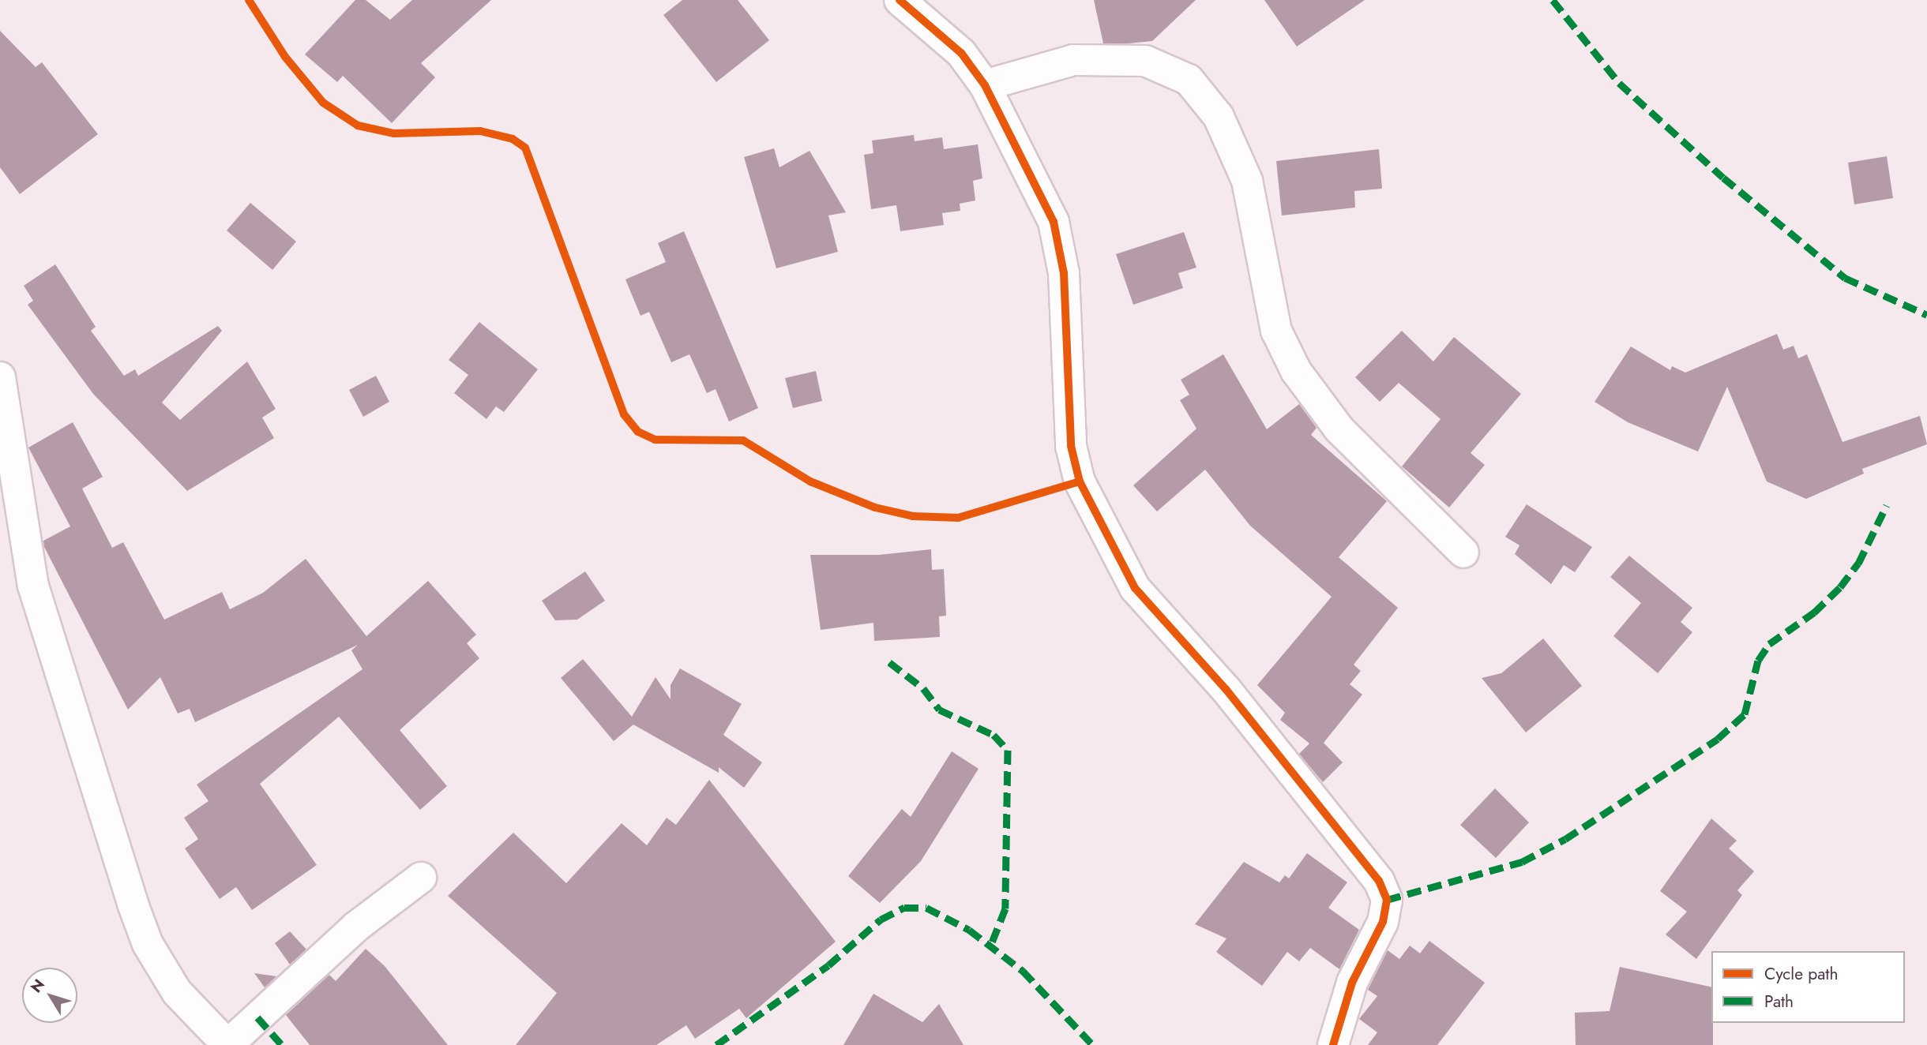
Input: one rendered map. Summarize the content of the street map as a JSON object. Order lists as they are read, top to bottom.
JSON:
{
  "legend": ["Cycle path", "Path"],
  "north": "top left"
}
